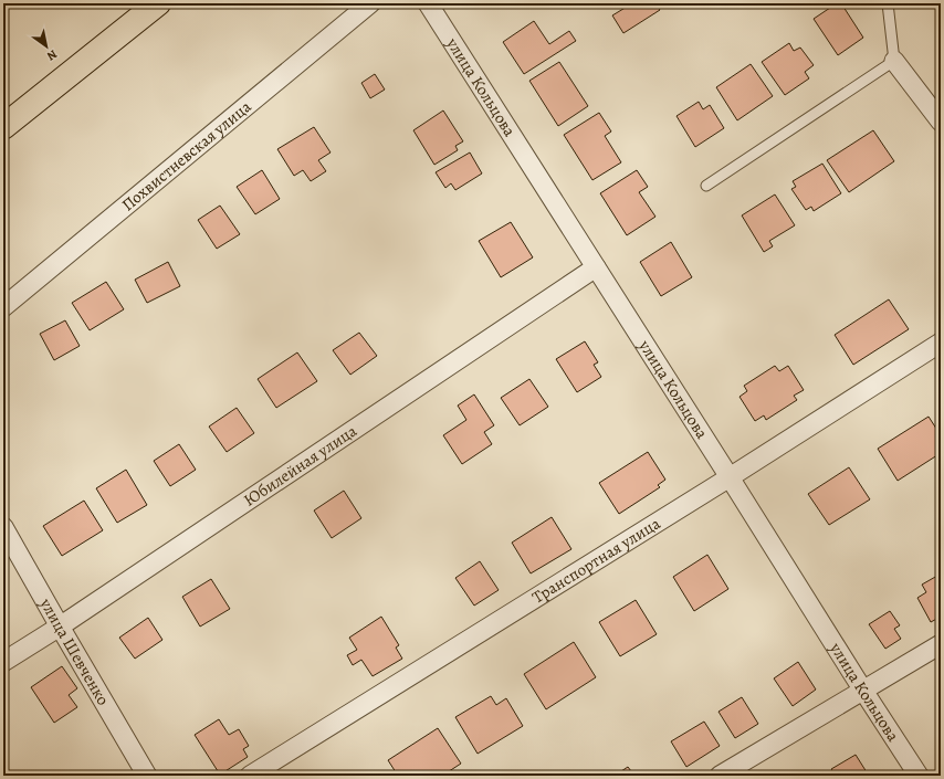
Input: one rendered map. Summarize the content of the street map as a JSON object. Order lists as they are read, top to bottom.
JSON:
{
  "streets": {
    "street": [
      "улица Кольцова",
      "Похвистневская улица",
      "Юбилейная улица",
      "Транспортная улица",
      "улица Шевченко"
    ]
  },
  "crossings": [
    ["улица Кольцова", "Юбилейная улица"],
    ["улица Кольцова", "Транспортная улица"],
    ["Юбилейная улица", "улица Шевченко"]
  ],
  "north": "bottom right"
}
